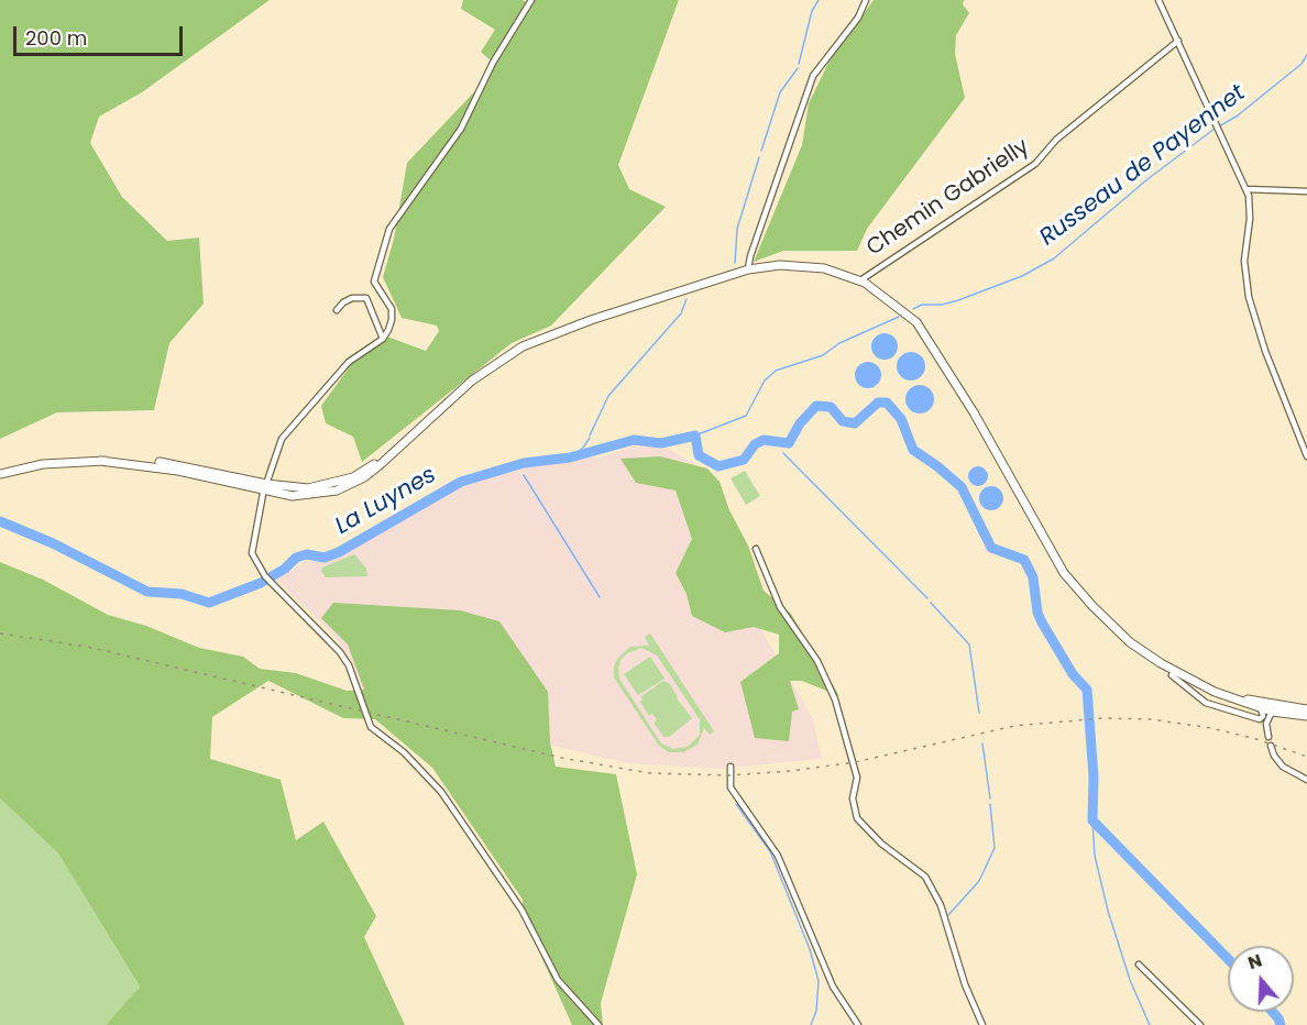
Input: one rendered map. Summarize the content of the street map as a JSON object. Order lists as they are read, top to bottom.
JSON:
{
  "streets": {
    "street": ["Chemin Gabrielly"]
  },
  "water": ["Russeau de Payennet", "La Luynes"],
  "scale_bar": "200 m",
  "north": "top"
}
